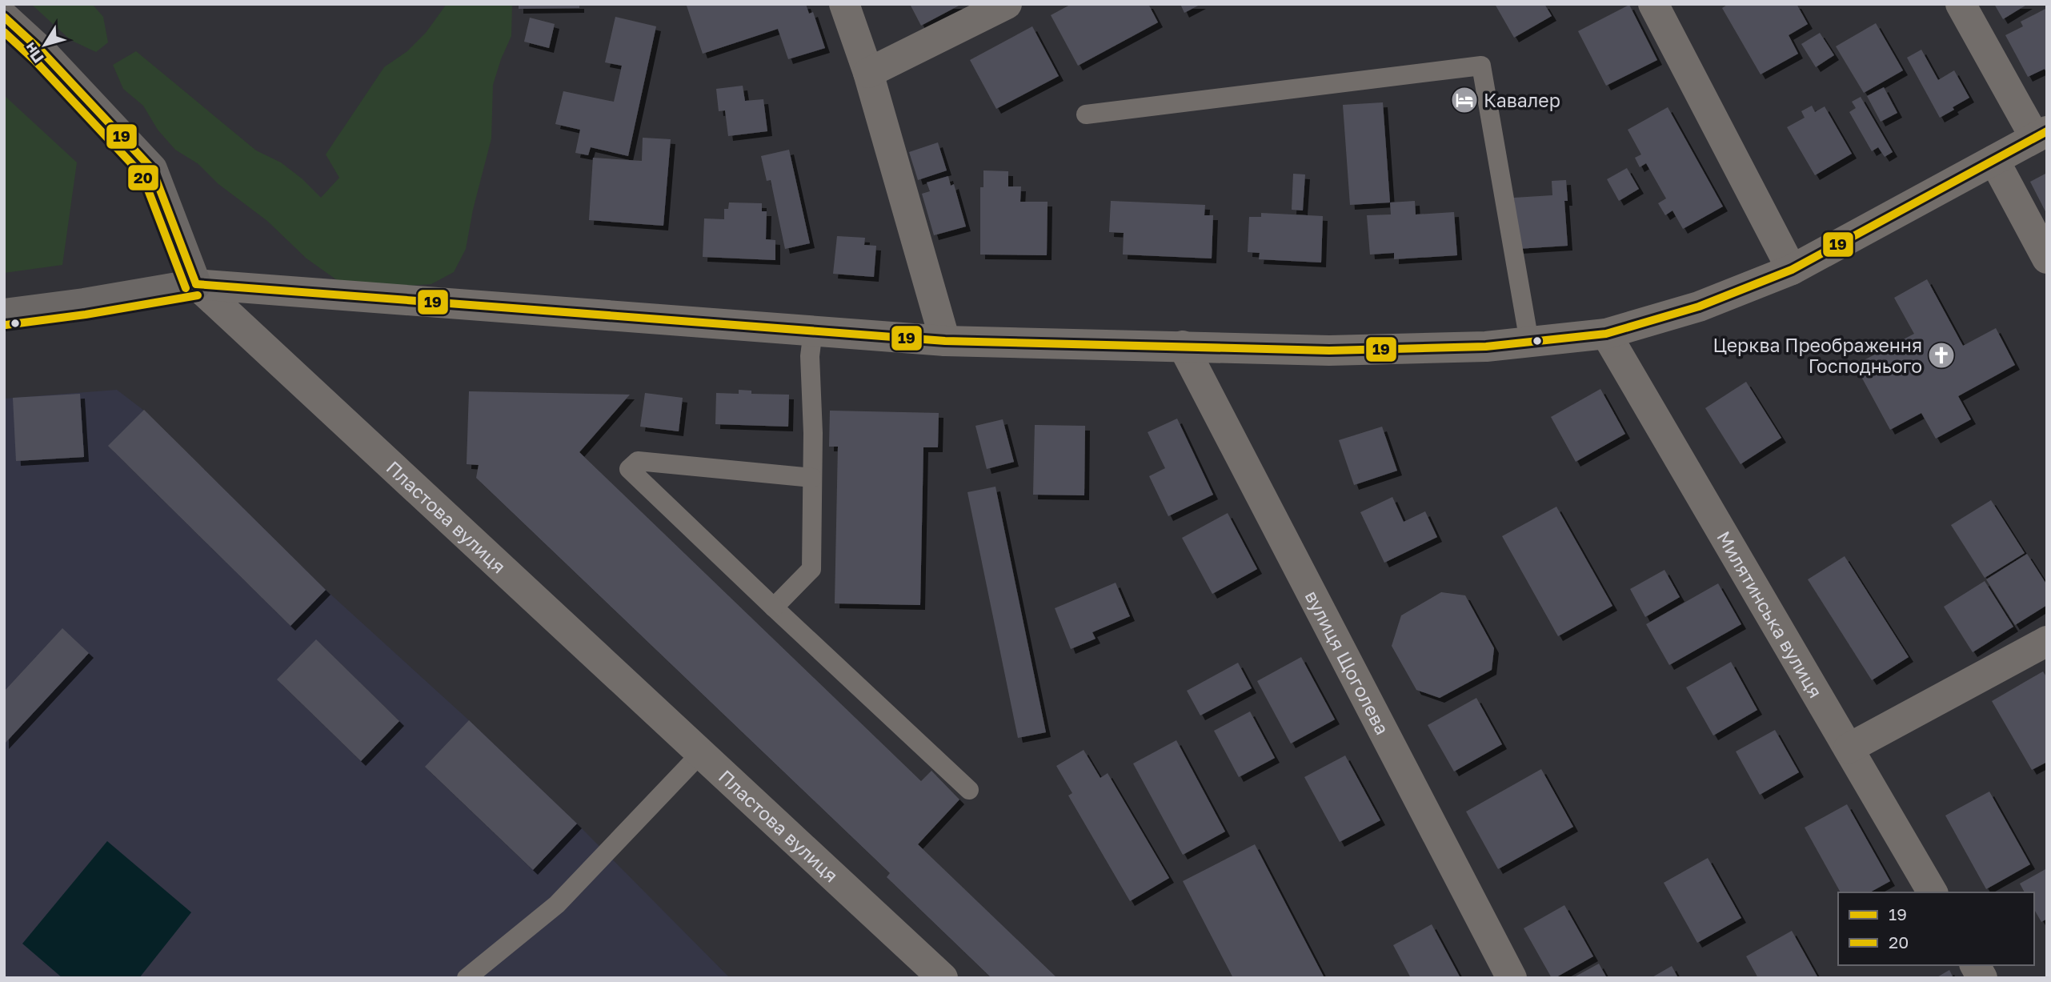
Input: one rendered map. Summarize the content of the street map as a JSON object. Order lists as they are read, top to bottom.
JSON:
{
  "streets": {
    "main road": ["Пластова вулиця"],
    "street": ["Милятинська вулиця", "вулиця Щоголева"]
  },
  "places": {
    "hotel": ["Кавалер"],
    "church": ["Церква Преображення Господнього"]
  },
  "lines": ["transit line 19", "transit line 20"],
  "legend": ["19", "20"],
  "north": "bottom left"
}
